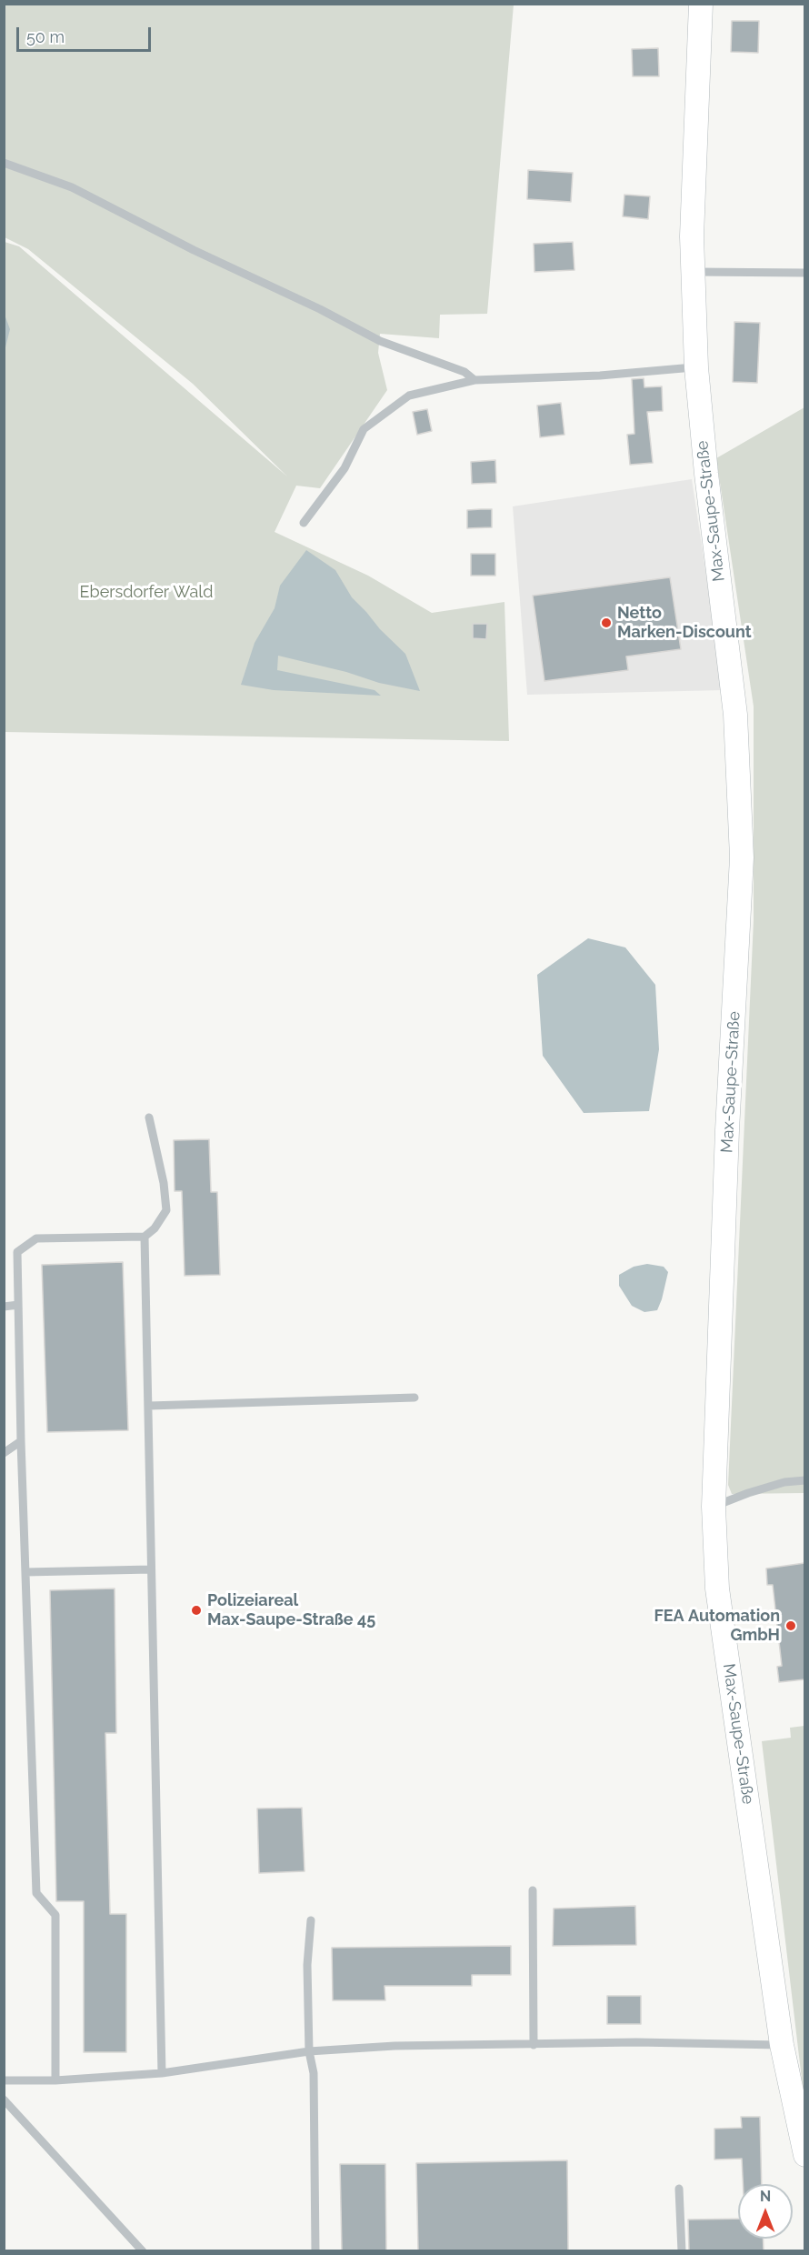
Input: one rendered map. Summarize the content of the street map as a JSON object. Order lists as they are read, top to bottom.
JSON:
{
  "streets": {
    "street": ["Max-Saupe-Straße"]
  },
  "parks": ["Ebersdorfer Wald"],
  "places": ["Netto Marken-Discount", "Polizeiareal Max-Saupe-Straße 45", "FEA Automation GmbH"],
  "scale_bar": "50 m",
  "north": "top"
}
